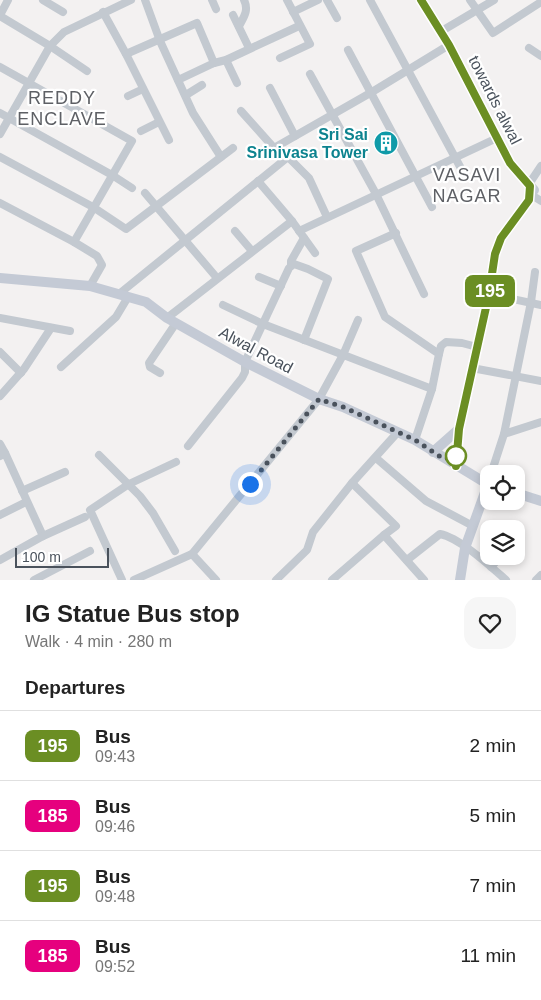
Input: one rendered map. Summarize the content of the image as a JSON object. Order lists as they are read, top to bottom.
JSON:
{
  "streets": {
    "main road": ["towards alwal", "Alwal Road"]
  },
  "districts": ["REDDY ENCLAVE", "VASAVI NAGAR"],
  "places": {
    "building": ["Sri Sai Srinivasa Tower"]
  },
  "lines": ["bus line 195"],
  "scale_bar": "100 m",
  "page": {
    "on_map": "195",
    "scale": "100 m",
    "heading": [
      ["IG Statue Bus stop", "Walk · 4 min · 280 m"],
      "Departures"
    ],
    "list": [
      {
        "mark": "195",
        "name": "Bus",
        "note": "09:43",
        "value": "2 min"
      },
      {
        "mark": "185",
        "name": "Bus",
        "note": "09:46",
        "value": "5 min"
      },
      {
        "mark": "195",
        "name": "Bus",
        "note": "09:48",
        "value": "7 min"
      },
      {
        "mark": "185",
        "name": "Bus",
        "note": "09:52",
        "value": "11 min"
      }
    ]
  }
}
